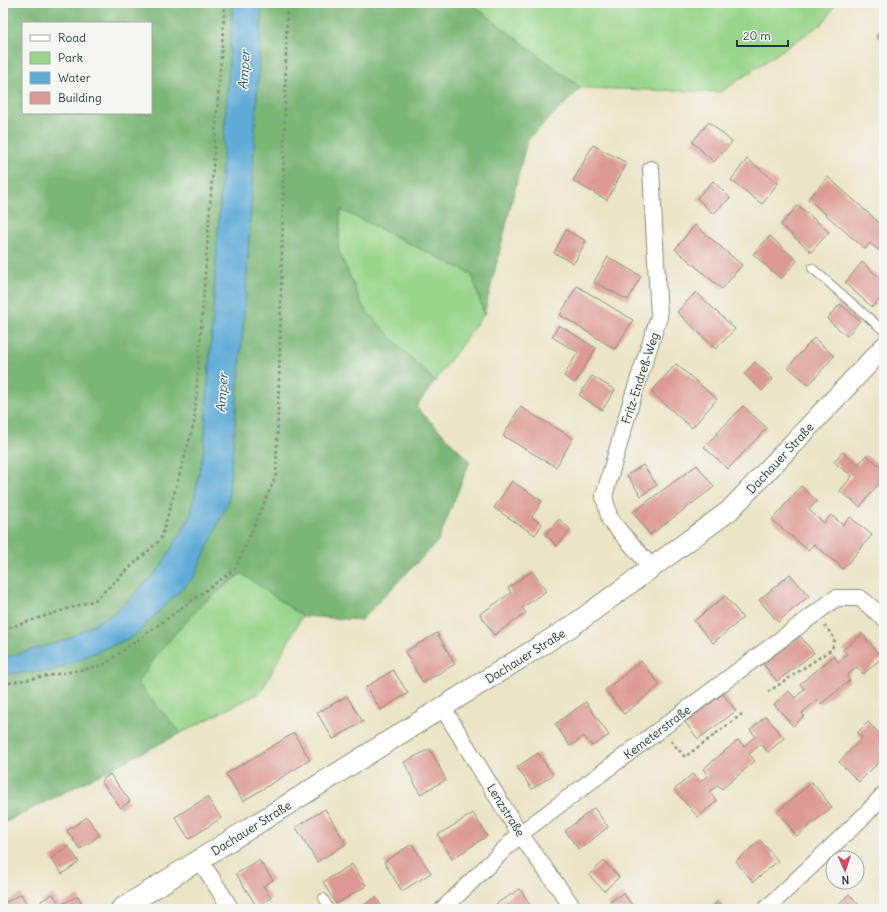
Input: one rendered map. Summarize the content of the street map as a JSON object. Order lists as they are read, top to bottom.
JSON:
{
  "streets": {
    "street": [
      "Fritz-Endreß-Weg",
      "Dachauer Straße",
      "Kemeterstraße",
      "Lenzstraße"
    ]
  },
  "crossings": [
    ["Fritz-Endreß-Weg", "Dachauer Straße"],
    ["Dachauer Straße", "Lenzstraße"],
    ["Kemeterstraße", "Lenzstraße"]
  ],
  "water": ["Amper"],
  "legend": [
    "Road",
    "Park",
    "Water",
    "Building"
  ],
  "scale_bar": "20 m",
  "north": "bottom"
}
